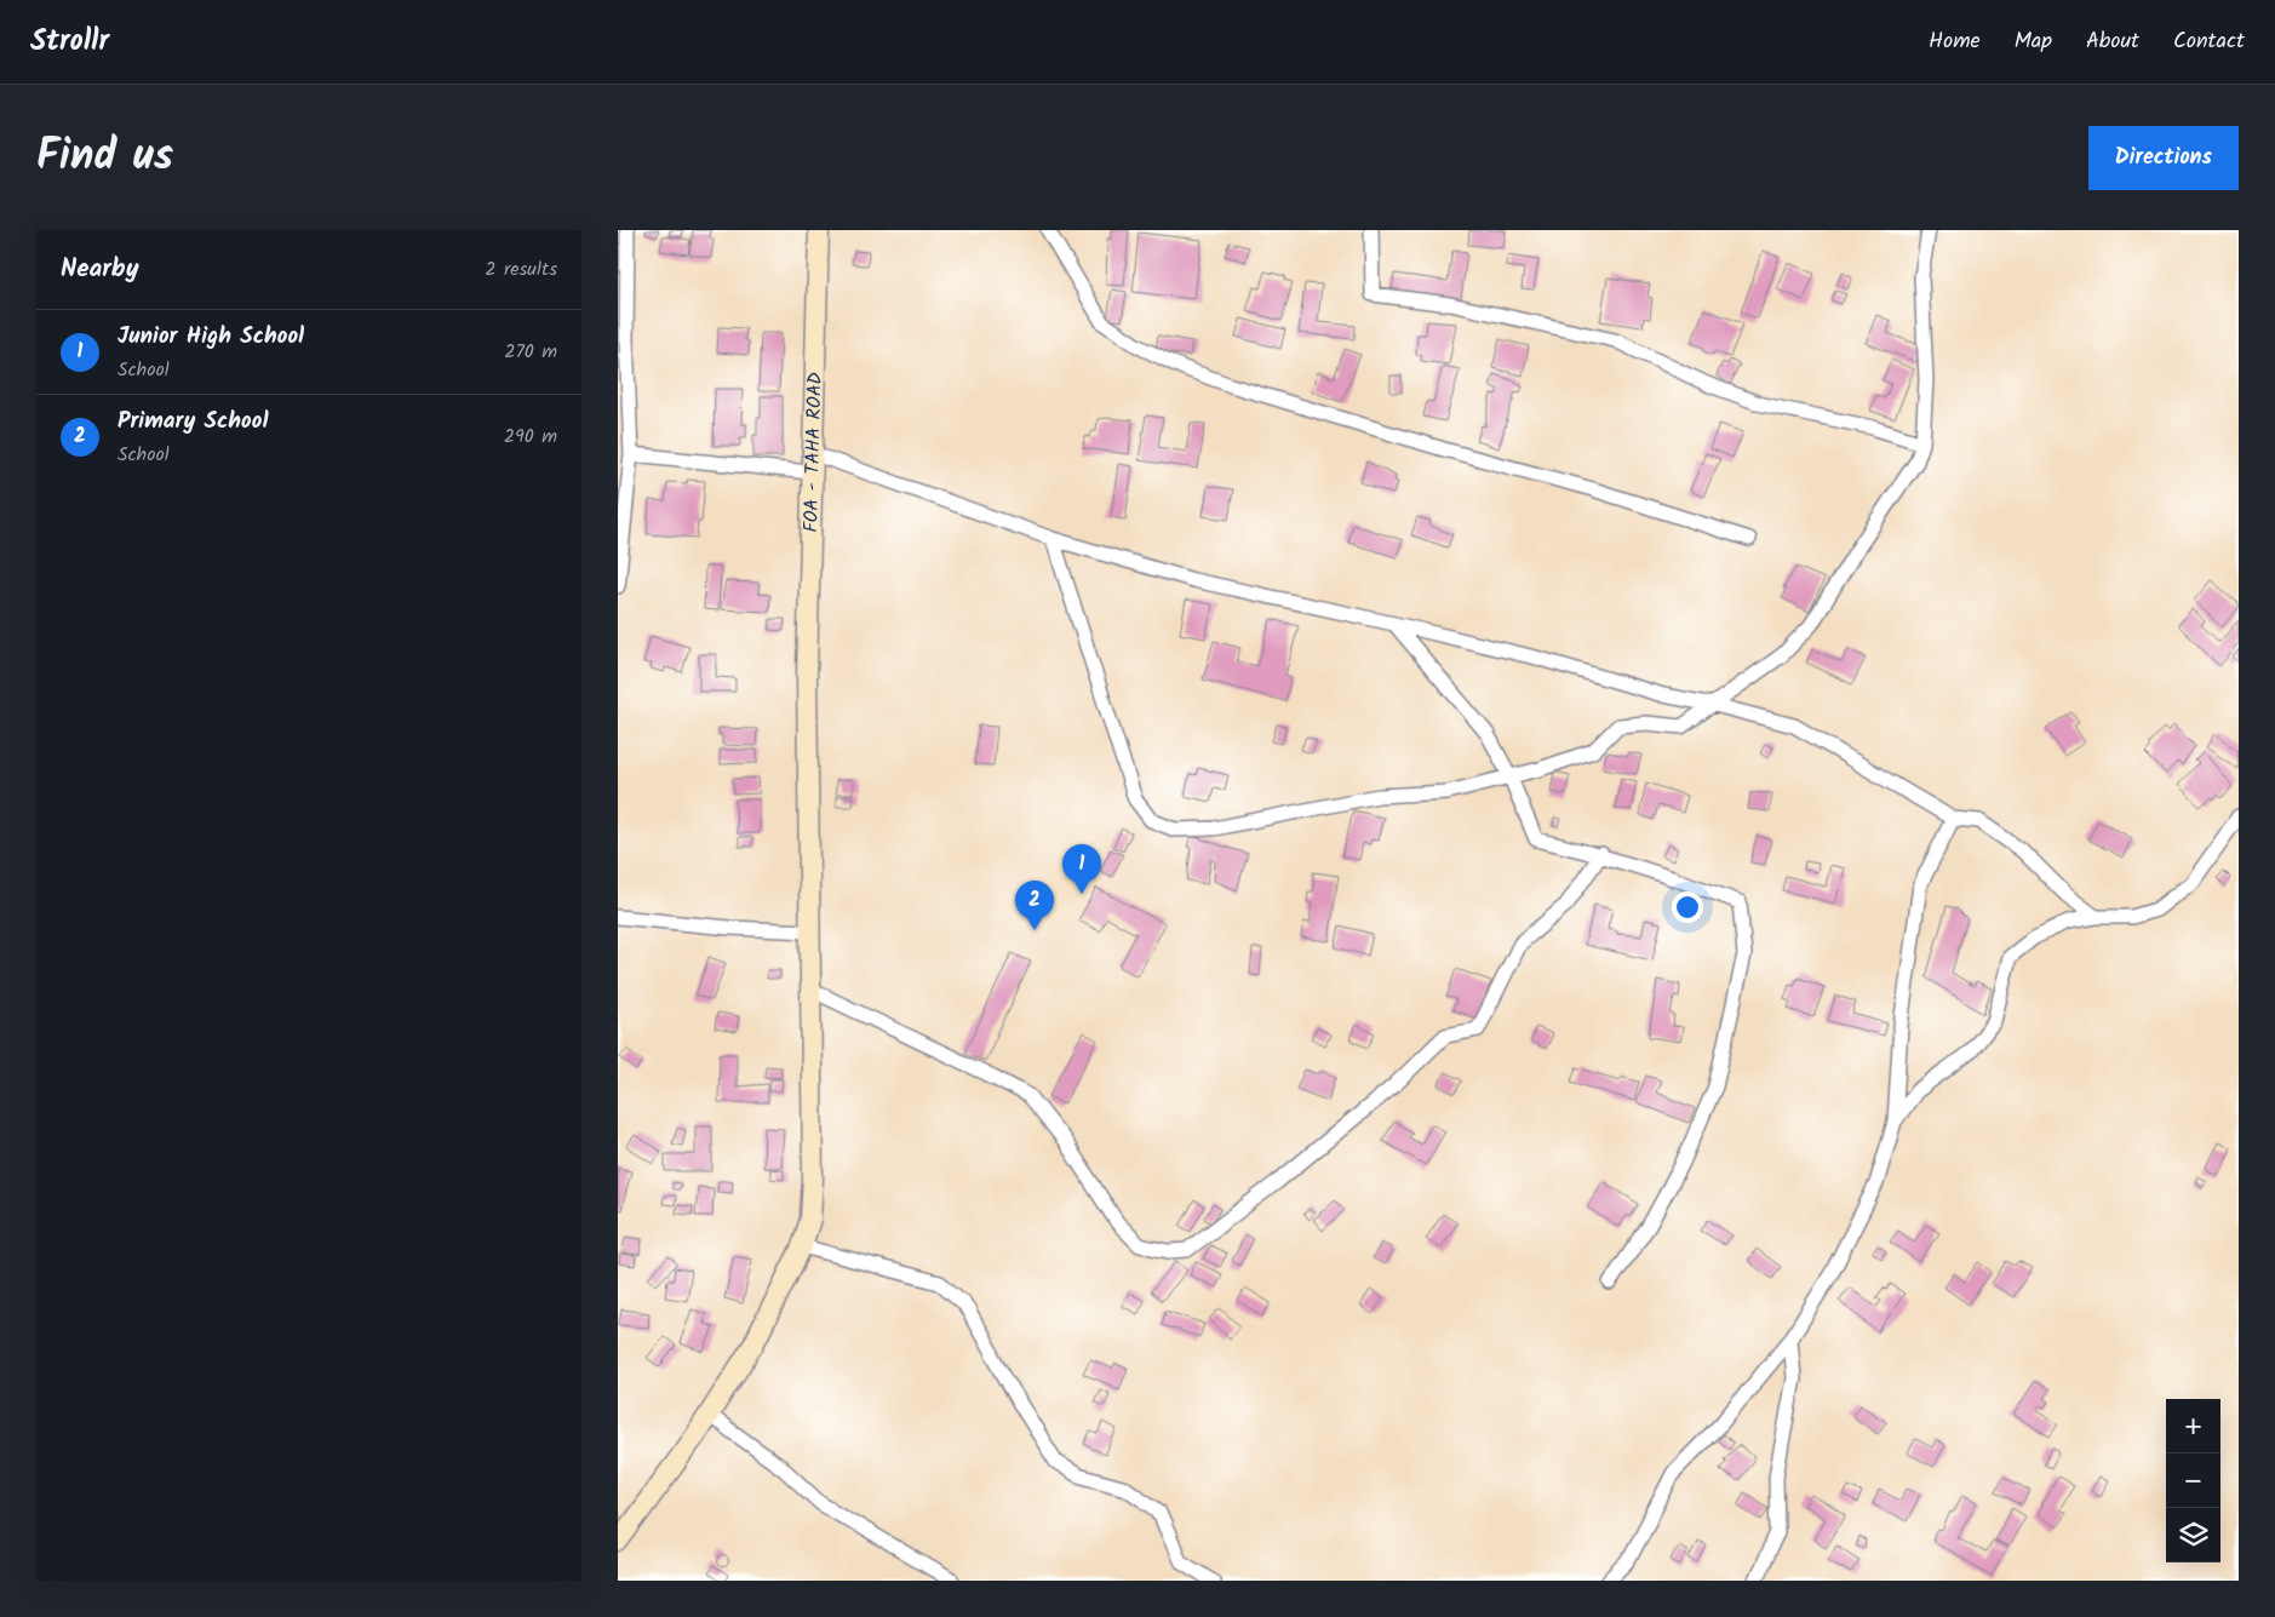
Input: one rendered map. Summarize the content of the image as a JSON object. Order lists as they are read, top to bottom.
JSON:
{
  "streets": {
    "street": ["FOA - TAHA ROAD"]
  },
  "page": {
    "header": "Strollr",
    "nav": [
      "Home",
      "Map",
      "About",
      "Contact"
    ],
    "title": "Find us",
    "buttons": "Directions",
    "heading": ["Nearby", "2 results"],
    "list": [
      {
        "mark": "1",
        "name": "Junior High School",
        "note": "School",
        "value": "270 m"
      },
      {
        "mark": "2",
        "name": "Primary School",
        "note": "School",
        "value": "290 m"
      }
    ],
    "pins": ["1", "2"],
    "map_buttons": ["+", "−"]
  }
}
